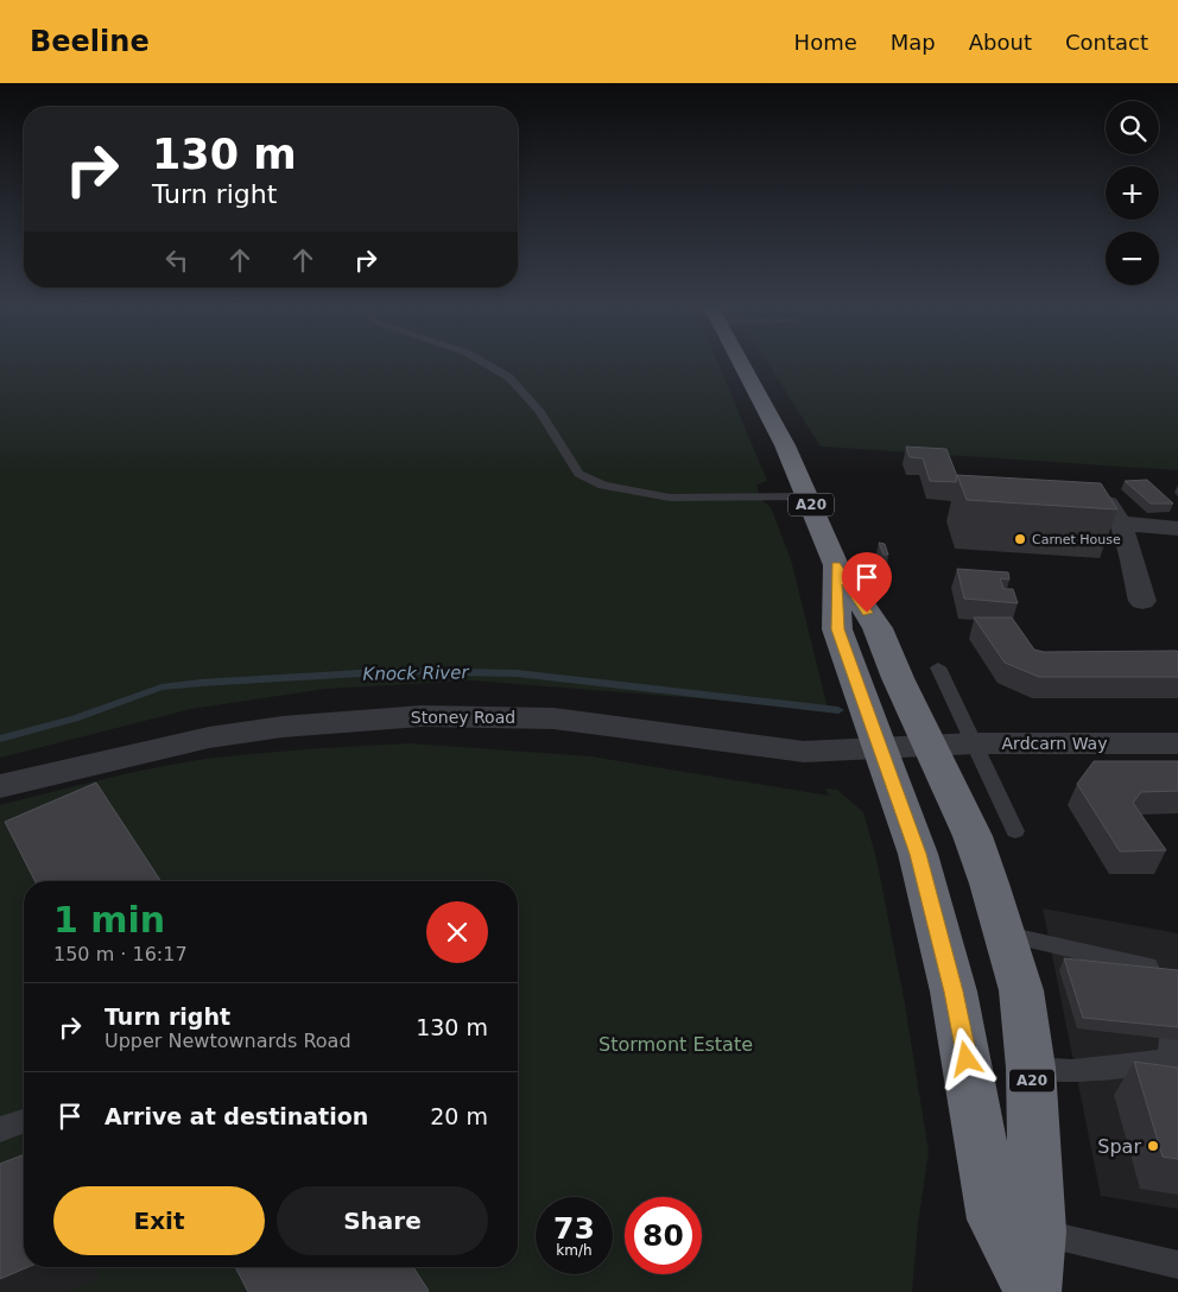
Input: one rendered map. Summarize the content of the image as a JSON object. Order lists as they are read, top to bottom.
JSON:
{
  "streets": {
    "highway": ["A20"],
    "street": ["Stoney Road", "Ardcarn Way"]
  },
  "crossings": [
    ["A20", "Stoney Road"],
    ["A20", "Ardcarn Way"],
    ["Stoney Road", "Ardcarn Way"]
  ],
  "water": ["Knock River"],
  "parks": ["Stormont Estate"],
  "places": ["Carnet House", "Spar"],
  "page": {
    "header": "Beeline",
    "nav": [
      "Home",
      "Map",
      "About",
      "Contact"
    ],
    "map_buttons": ["+", "−"],
    "turn": ["130 m", "Turn right"],
    "heading": ["1 min", "150 m · 16:17"],
    "list": [
      {
        "name": "Turn right",
        "note": "Upper Newtownards Road",
        "value": "130 m"
      },
      {
        "name": "Arrive at destination",
        "value": "20 m"
      }
    ],
    "buttons": ["Exit", "Share"],
    "speed": "73 km/h",
    "limit": "80"
  }
}
